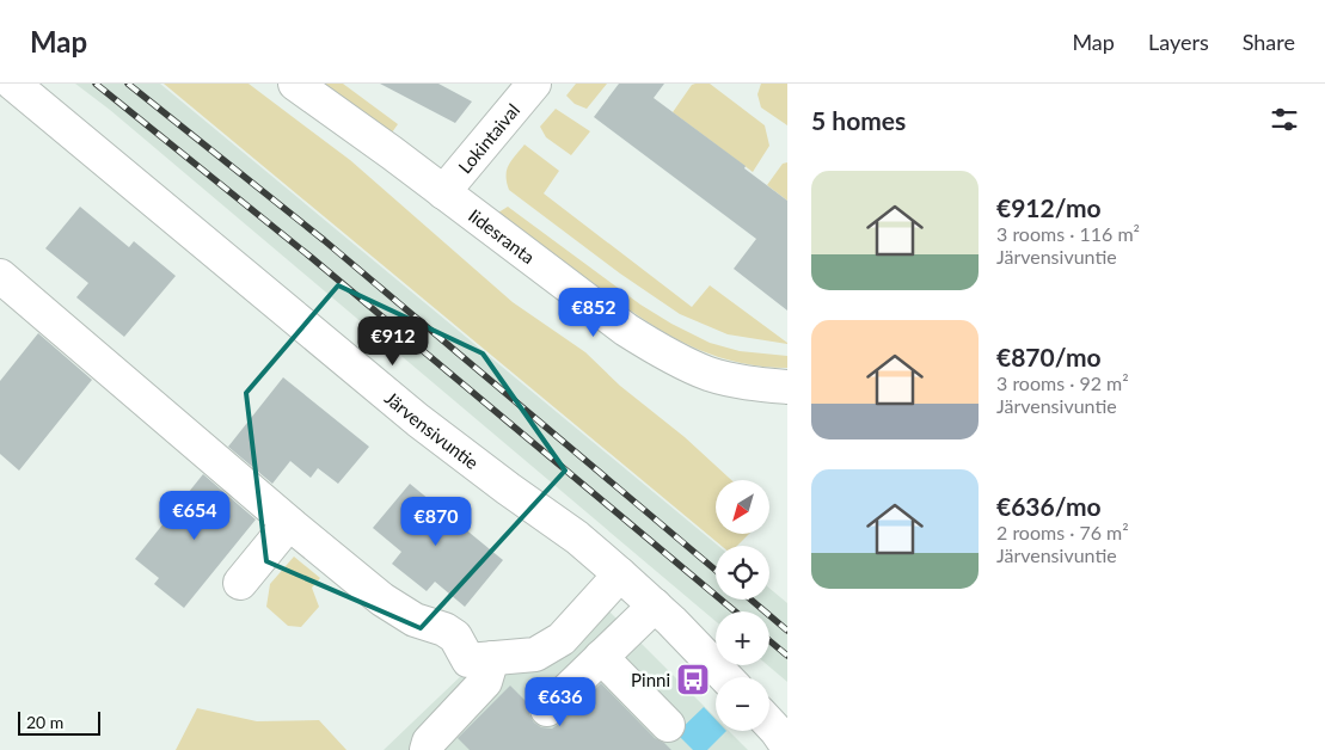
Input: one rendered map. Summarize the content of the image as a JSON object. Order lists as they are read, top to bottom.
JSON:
{
  "streets": {
    "street": ["Lokintaival", "Iidesranta", "Järvensivuntie"]
  },
  "crossings": [
    ["Lokintaival", "Iidesranta"]
  ],
  "places": {
    "bus stop": ["Pinni"]
  },
  "scale_bar": "20 m",
  "north": "bottom left",
  "page": {
    "header": "Map",
    "nav": ["Map", "Layers", "Share"],
    "heading": "5 homes",
    "list": [
      {
        "name": "€912/mo",
        "note": "3 rooms · 116 m² · Järvensivuntie"
      },
      {
        "name": "€870/mo",
        "note": "3 rooms · 92 m² · Järvensivuntie"
      },
      {
        "name": "€636/mo",
        "note": "2 rooms · 76 m² · Järvensivuntie"
      }
    ],
    "price": [
      "€852",
      "€912",
      "€654",
      "€870",
      "€636"
    ],
    "map_buttons": ["+", "−"],
    "scale": "20 m"
  }
}
